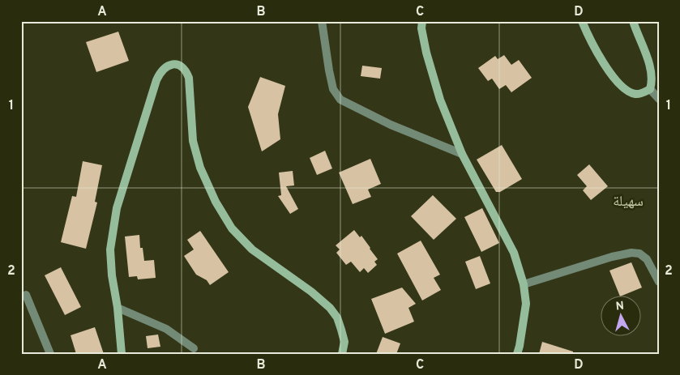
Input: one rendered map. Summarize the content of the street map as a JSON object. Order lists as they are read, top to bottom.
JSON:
{
  "districts": ["سهيلة"],
  "north": "top",
  "grid": {
    "columns": [
      "A",
      "B",
      "C",
      "D"
    ],
    "rows": ["1", "2"]
  }
}
